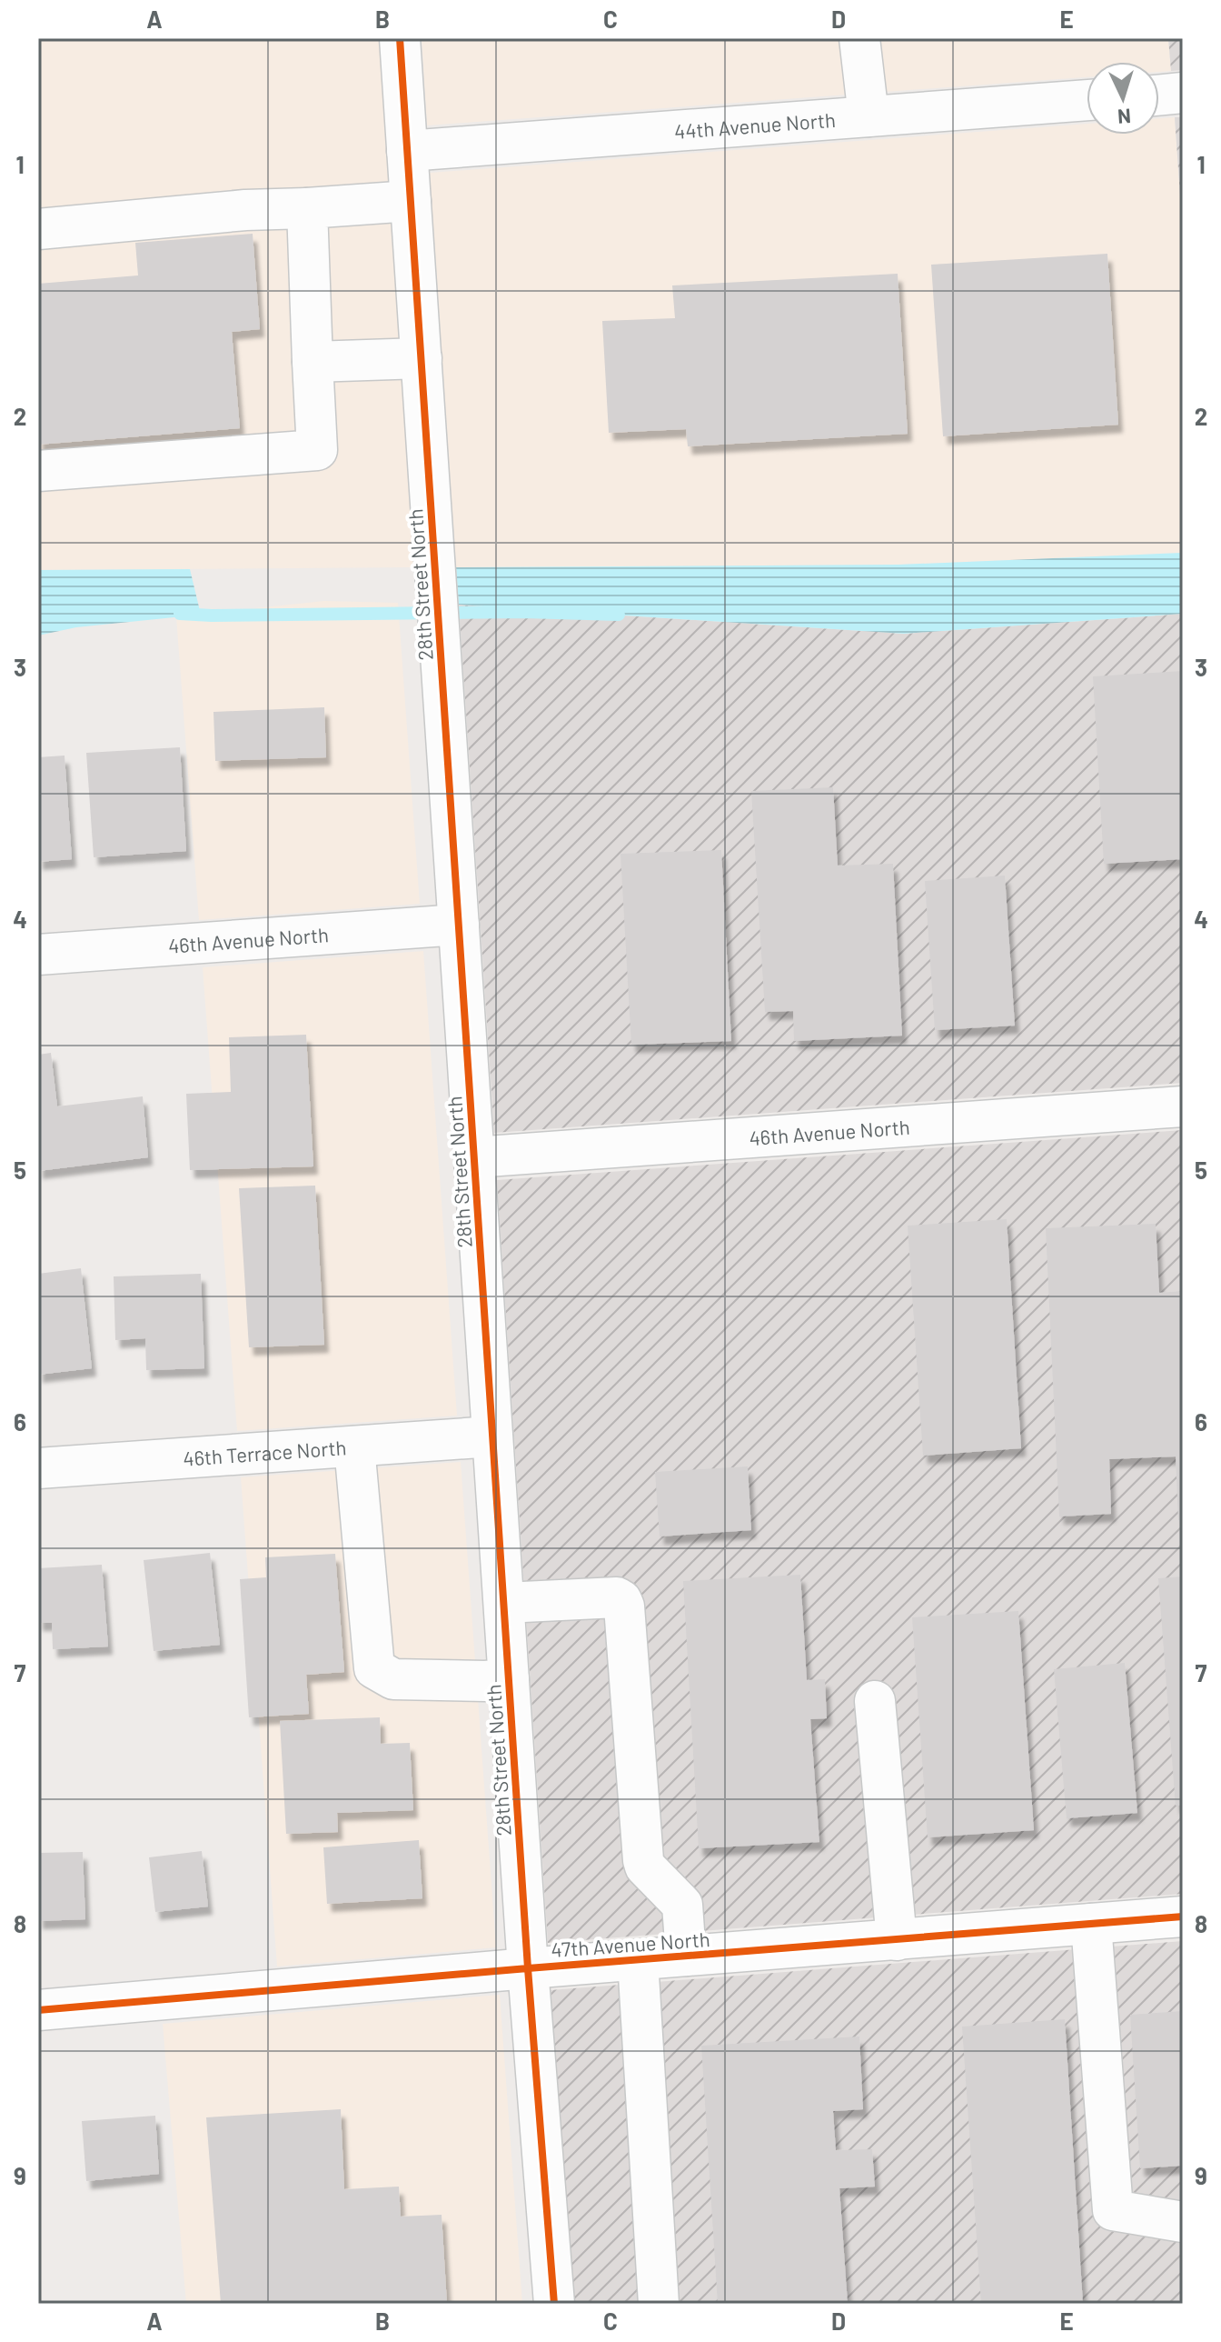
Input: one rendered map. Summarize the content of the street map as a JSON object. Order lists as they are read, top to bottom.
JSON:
{
  "streets": {
    "street": [
      "44th Avenue North",
      "28th Street North",
      "46th Avenue North",
      "46th Terrace North",
      "47th Avenue North"
    ]
  },
  "crossings": [
    ["44th Avenue North", "28th Street North"],
    ["28th Street North", "46th Avenue North"],
    ["28th Street North", "46th Terrace North"],
    ["28th Street North", "47th Avenue North"]
  ],
  "north": "bottom",
  "grid": {
    "columns": [
      "A",
      "B",
      "C",
      "D",
      "E"
    ],
    "rows": [
      "1",
      "2",
      "3",
      "4",
      "5",
      "6",
      "7",
      "8",
      "9"
    ]
  }
}
